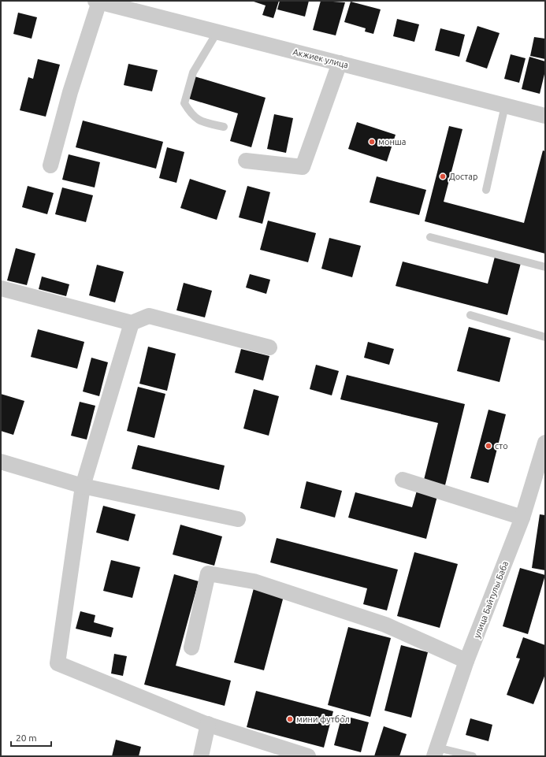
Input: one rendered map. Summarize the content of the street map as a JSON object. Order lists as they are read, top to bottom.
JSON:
{
  "streets": {
    "street": ["Акжиек улица", "улица Байтулы Баба"]
  },
  "places": [
    "монша",
    "Достар",
    "сто",
    "мини футбол"
  ],
  "scale_bar": "20 m"
}
